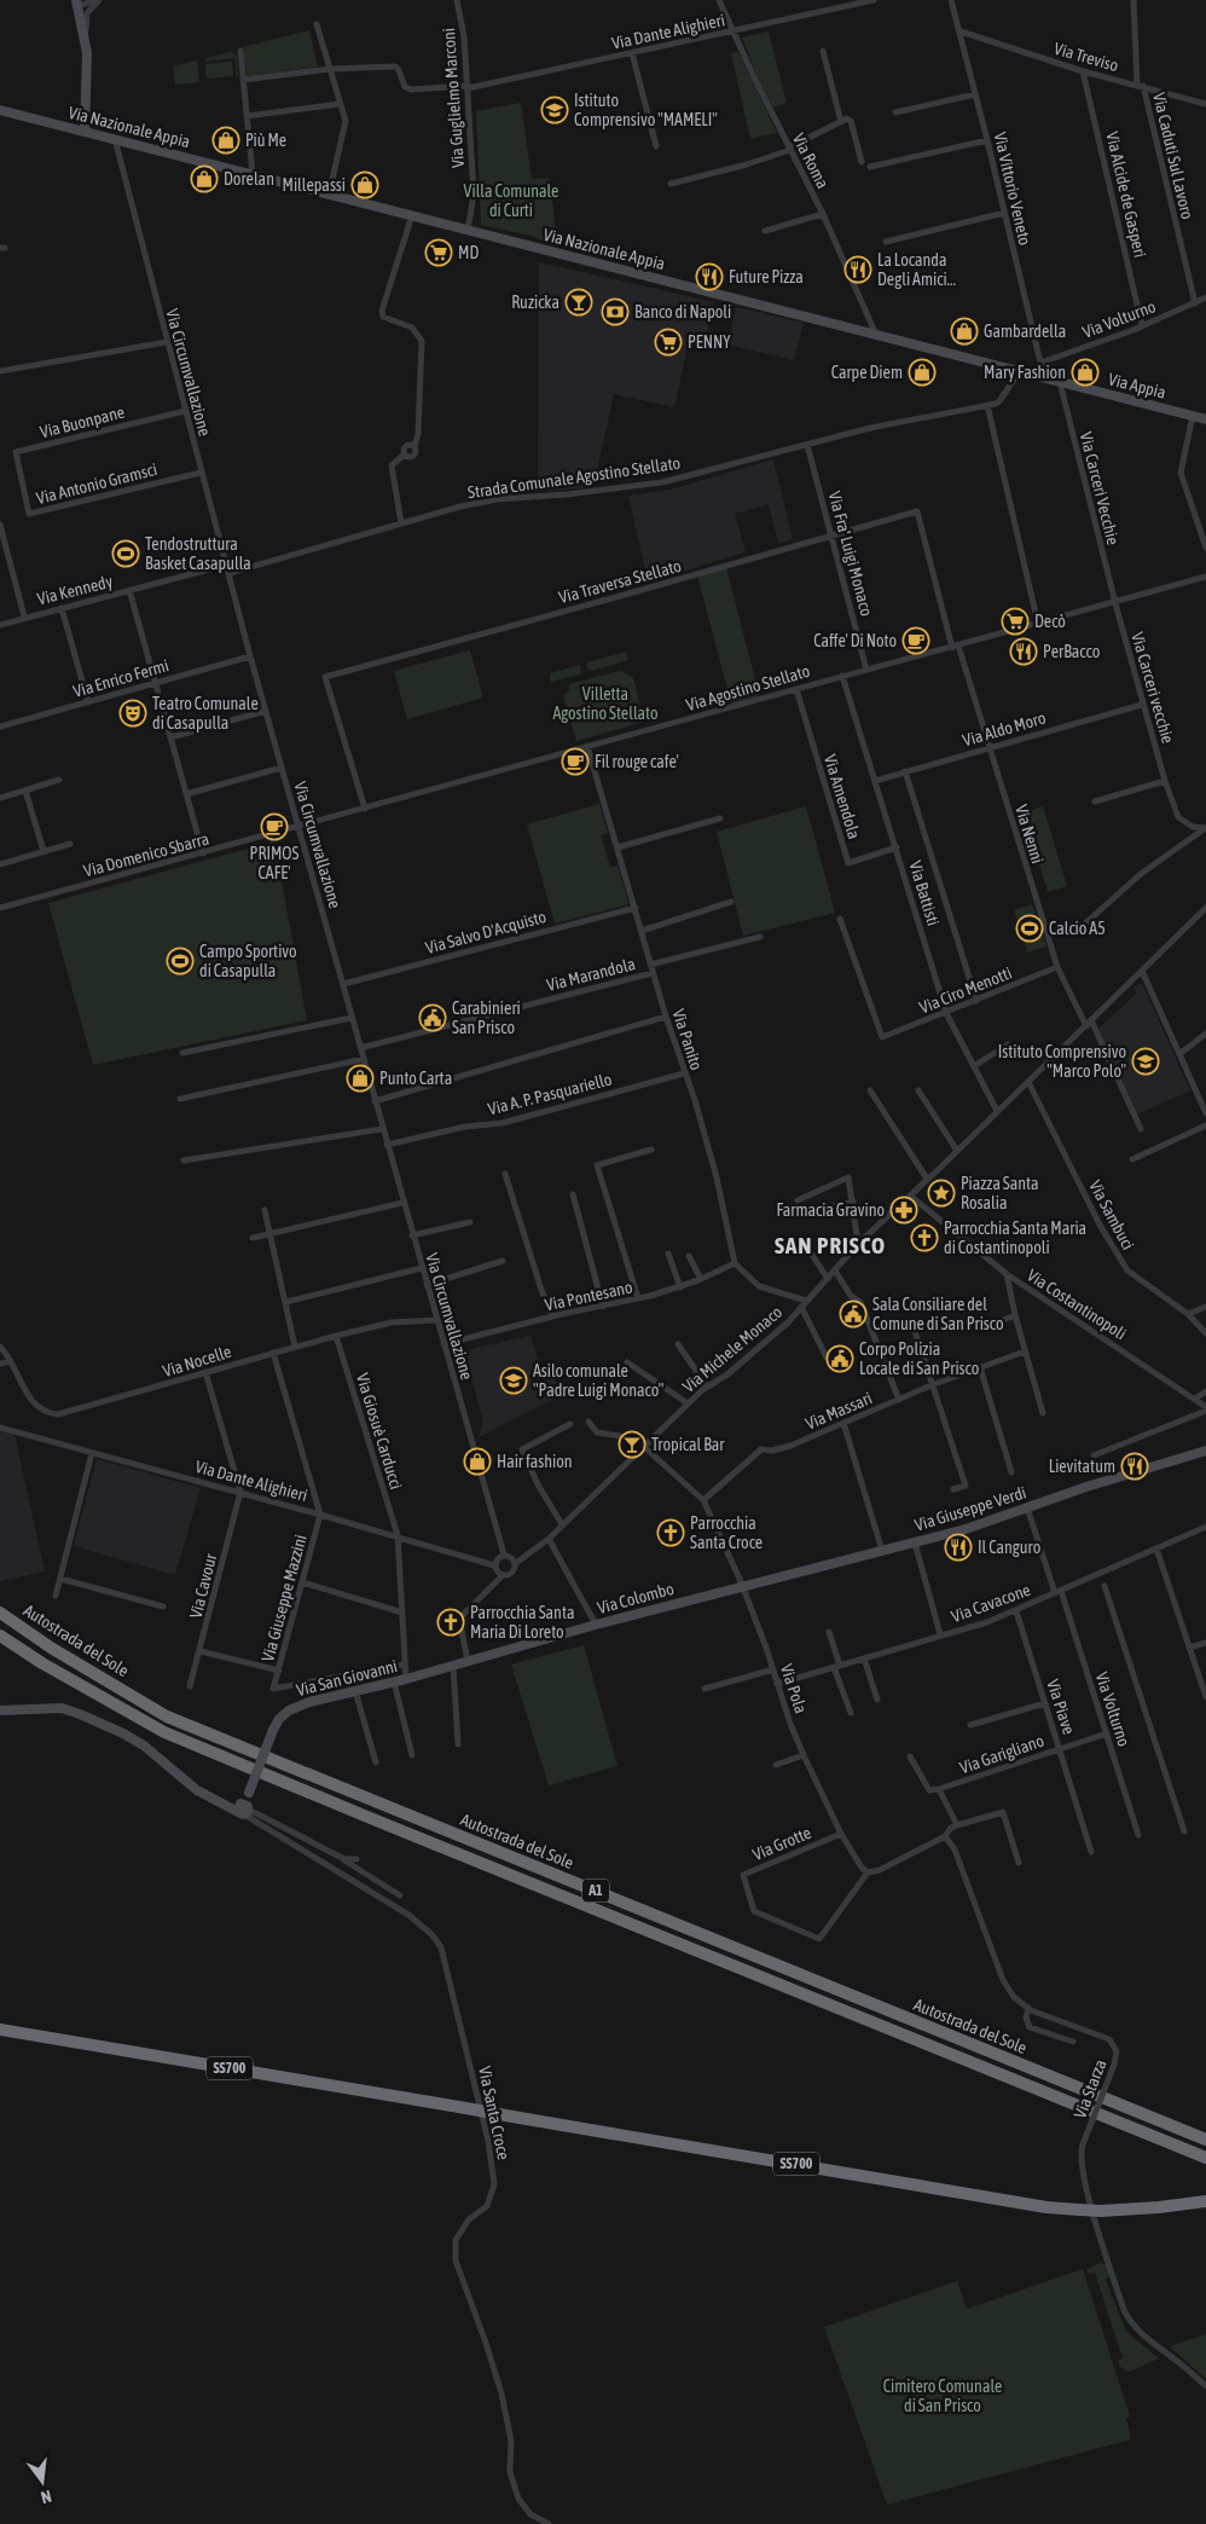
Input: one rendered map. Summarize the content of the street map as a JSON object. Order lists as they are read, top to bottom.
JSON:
{
  "streets": {
    "highway": ["Autostrada del Sole", "A1", "SS700"],
    "street": [
      "Via Dante Alighieri",
      "Via Treviso",
      "Via Guglielmo Marconi",
      "Via Nazionale Appia",
      "Via Caduti Sul Lavoro",
      "Via Roma",
      "Via Vittorio Veneto",
      "Via Alcide de Gasperi",
      "Via Volturno",
      "Via Circumvallazione",
      "Via Appia",
      "Via Buonpane",
      "Strada Comunale Agostino Stellato",
      "Via Antonio Gramsci",
      "Via Carceri Vecchie",
      "Via Fra' Luigi Monaco",
      "Via Traversa Stellato",
      "Via Kennedy",
      "Via Enrico Fermi",
      "Via Agostino Stellato",
      "Via Carceri vecchie",
      "Via Aldo Moro",
      "Via Amendola",
      "Via Nenni",
      "Via Domenico Sbarra",
      "Via Battisti",
      "Via Salvo D'Acquisto",
      "Via Marandola",
      "Via Ciro Menotti",
      "Via Panito",
      "Via A. P. Pasquariello",
      "Via Sambuci",
      "Via Pontesano",
      "Via Costantinopoli",
      "Via Michele Monaco",
      "Via Nocelle",
      "Via Massari",
      "Via Giosuè Carducci",
      "Via Giuseppe Verdi",
      "Via Cavour",
      "Via Giuseppe Mazzini",
      "Via Colombo",
      "Via Cavacone",
      "Via San Giovanni",
      "Via Pola",
      "Via Piave",
      "Via Garigliano",
      "Via Grotte",
      "Via Starza",
      "Via Santa Croce"
    ]
  },
  "crossings": [
    ["Via Dante Alighieri", "Via Guglielmo Marconi"],
    ["Via Dante Alighieri", "Via Roma"],
    ["Via Dante Alighieri", "Via Circumvallazione"],
    ["Via Dante Alighieri", "Via Michele Monaco"],
    ["Via Dante Alighieri", "Via Giosuè Carducci"],
    ["Via Dante Alighieri", "Via Cavour"],
    ["Via Dante Alighieri", "Via Giuseppe Mazzini"],
    ["Via Treviso", "Via Caduti Sul Lavoro"],
    ["Via Treviso", "Via Vittorio Veneto"],
    ["Via Treviso", "Via Alcide de Gasperi"],
    ["Via Guglielmo Marconi", "Via Nazionale Appia"],
    ["Via Nazionale Appia", "Via Roma"],
    ["Via Nazionale Appia", "Via Vittorio Veneto"],
    ["Via Nazionale Appia", "Via Circumvallazione"],
    ["Via Nazionale Appia", "Via Appia"],
    ["Via Nazionale Appia", "Strada Comunale Agostino Stellato"],
    ["Via Nazionale Appia", "Via Carceri Vecchie"],
    ["Via Caduti Sul Lavoro", "Via Volturno"],
    ["Via Vittorio Veneto", "Via Volturno"],
    ["Via Vittorio Veneto", "Via Appia"],
    ["Via Vittorio Veneto", "Via Carceri Vecchie"],
    ["Via Alcide de Gasperi", "Via Volturno"],
    ["Via Volturno", "Via Giuseppe Verdi"],
    ["Via Volturno", "Via Cavacone"],
    ["Via Volturno", "Via Garigliano"],
    ["Via Circumvallazione", "Via Buonpane"],
    ["Via Circumvallazione", "Strada Comunale Agostino Stellato"],
    ["Via Circumvallazione", "Via Antonio Gramsci"],
    ["Via Circumvallazione", "Via Kennedy"],
    ["Via Circumvallazione", "Via Enrico Fermi"],
    ["Via Circumvallazione", "Via Agostino Stellato"],
    ["Via Circumvallazione", "Via Domenico Sbarra"],
    ["Via Circumvallazione", "Via Salvo D'Acquisto"],
    ["Via Circumvallazione", "Via Marandola"],
    ["Via Circumvallazione", "Via A. P. Pasquariello"],
    ["Via Circumvallazione", "Via Pontesano"],
    ["Via Circumvallazione", "Via Michele Monaco"],
    ["Via Circumvallazione", "Via Nocelle"],
    ["Via Appia", "Via Carceri Vecchie"],
    ["Via Buonpane", "Via Antonio Gramsci"],
    ["Strada Comunale Agostino Stellato", "Via Fra' Luigi Monaco"],
    ["Via Carceri Vecchie", "Via Agostino Stellato"],
    ["Via Carceri Vecchie", "Via Carceri vecchie"],
    ["Via Fra' Luigi Monaco", "Via Traversa Stellato"],
    ["Via Fra' Luigi Monaco", "Via Agostino Stellato"],
    ["Via Traversa Stellato", "Via Agostino Stellato"],
    ["Via Traversa Stellato", "Via Nenni"],
    ["Via Agostino Stellato", "Via Carceri vecchie"],
    ["Via Agostino Stellato", "Via Amendola"],
    ["Via Agostino Stellato", "Via Nenni"],
    ["Via Agostino Stellato", "Via Domenico Sbarra"],
    ["Via Agostino Stellato", "Via Battisti"],
    ["Via Agostino Stellato", "Via Panito"],
    ["Via Carceri vecchie", "Via Aldo Moro"],
    ["Via Aldo Moro", "Via Nenni"],
    ["Via Aldo Moro", "Via Battisti"],
    ["Via Amendola", "Via Battisti"],
    ["Via Nenni", "Via Ciro Menotti"],
    ["Via Nenni", "Via Michele Monaco"],
    ["Via Battisti", "Via Ciro Menotti"],
    ["Via Battisti", "Via Michele Monaco"],
    ["Via Salvo D'Acquisto", "Via Panito"],
    ["Via Marandola", "Via Panito"],
    ["Via Panito", "Via A. P. Pasquariello"],
    ["Via Panito", "Via Pontesano"],
    ["Via Sambuci", "Via Michele Monaco"],
    ["Via Costantinopoli", "Via Michele Monaco"],
    ["Via Michele Monaco", "Via Pola"],
    ["Via Nocelle", "Via Giosuè Carducci"],
    ["Via Massari", "Via Pola"],
    ["Via Giosuè Carducci", "Via Giuseppe Mazzini"],
    ["Via Giosuè Carducci", "Via San Giovanni"],
    ["Via Giuseppe Verdi", "Via Colombo"],
    ["Via Giuseppe Verdi", "Via Pola"],
    ["Via Colombo", "Via San Giovanni"],
    ["Via Colombo", "Via Pola"],
    ["Via Cavacone", "Via Pola"],
    ["Via Cavacone", "Via Piave"],
    ["Via San Giovanni", "Via Santa Croce"],
    ["Via Pola", "Via Grotte"],
    ["Via Piave", "Via Garigliano"]
  ],
  "districts": ["SAN PRISCO"],
  "parks": ["Villa Comunale di Curti", "Villetta Agostino Stellato", "Cimitero Comunale di San Prisco"],
  "places": {
    "school or university": ["Istituto Comprensivo \"MAMELI\"", "Istituto Comprensivo \"Marco Polo\"", "Asilo comunale \"Padre Luigi Monaco\""],
    "shop": [
      "Più Me",
      "Dorelan",
      "Millepassi",
      "Gambardella",
      "Carpe Diem",
      "Mary Fashion",
      "Punto Carta",
      "Hair fashion"
    ],
    "supermarket": ["MD", "PENNY", "Decò"],
    "restaurant": [
      "La Locanda Degli Amici...",
      "Future Pizza",
      "PerBacco",
      "Lievitatum",
      "Il Canguro"
    ],
    "bar": ["Ruzicka", "Tropical Bar"],
    "bank": ["Banco di Napoli"],
    "sports": ["Tendostruttura Basket Casapulla", "Calcio A5", "Campo Sportivo di Casapulla"],
    "cafe": ["Caffe' Di Noto", "Fil rouge cafe'", "PRIMOS CAFE'"],
    "theatre": ["Teatro Comunale di Casapulla"],
    "public building": ["Carabinieri San Prisco", "Sala Consiliare del Comune di San Prisco", "Corpo Polizia Locale di San Prisco"],
    "place": ["Piazza Santa Rosalia"],
    "pharmacy": ["Farmacia Gravino"],
    "church": ["Parrocchia Santa Maria di Costantinopoli", "Parrocchia Santa Croce", "Parrocchia Santa Maria Di Loreto"]
  },
  "north": "bottom"
}
